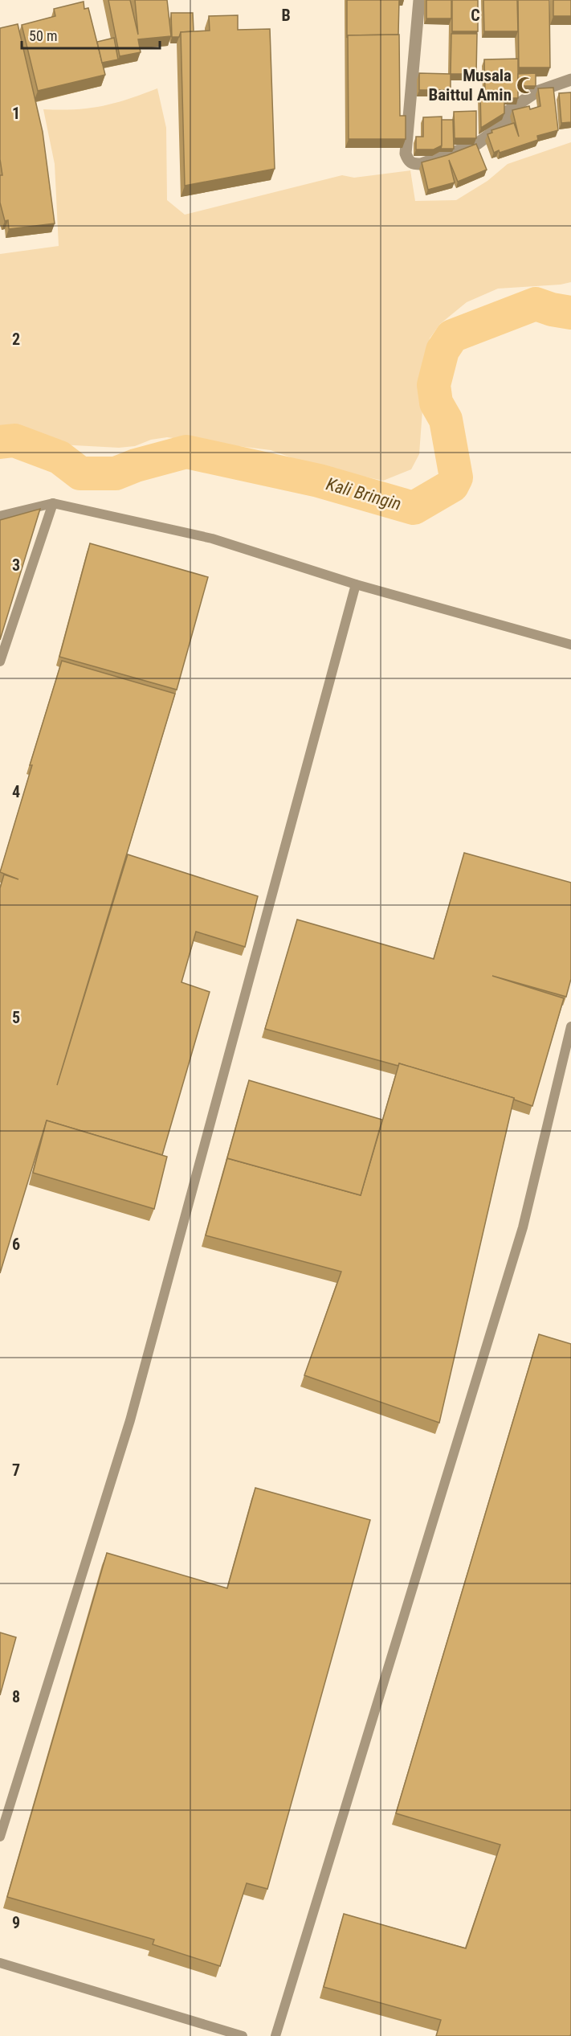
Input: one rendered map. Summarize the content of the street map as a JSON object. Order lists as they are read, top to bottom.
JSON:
{
  "water": ["Kali Bringin"],
  "places": {
    "mosque": ["Musala Baittul Amin"]
  },
  "scale_bar": "50 m",
  "grid": {
    "columns": ["B", "C"],
    "rows": [
      "1",
      "2",
      "3",
      "4",
      "5",
      "6",
      "7",
      "8",
      "9"
    ]
  }
}
